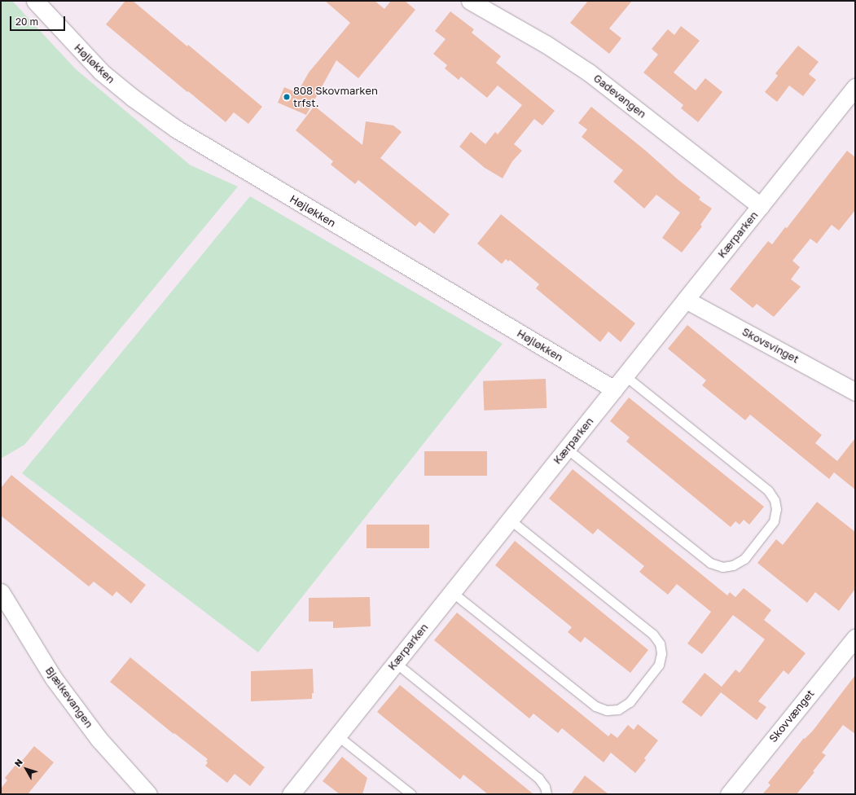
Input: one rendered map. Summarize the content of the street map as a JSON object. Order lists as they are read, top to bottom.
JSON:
{
  "streets": {
    "street": [
      "Højløkken",
      "Gadevangen",
      "Kærparken",
      "Skovsvinget",
      "Bjælkevangen",
      "Skovvænget"
    ]
  },
  "crossings": [
    ["Højløkken", "Kærparken"],
    ["Gadevangen", "Kærparken"],
    ["Kærparken", "Skovsvinget"]
  ],
  "places": ["808 Skovmarken trfst."],
  "scale_bar": "20 m",
  "north": "top left"
}
